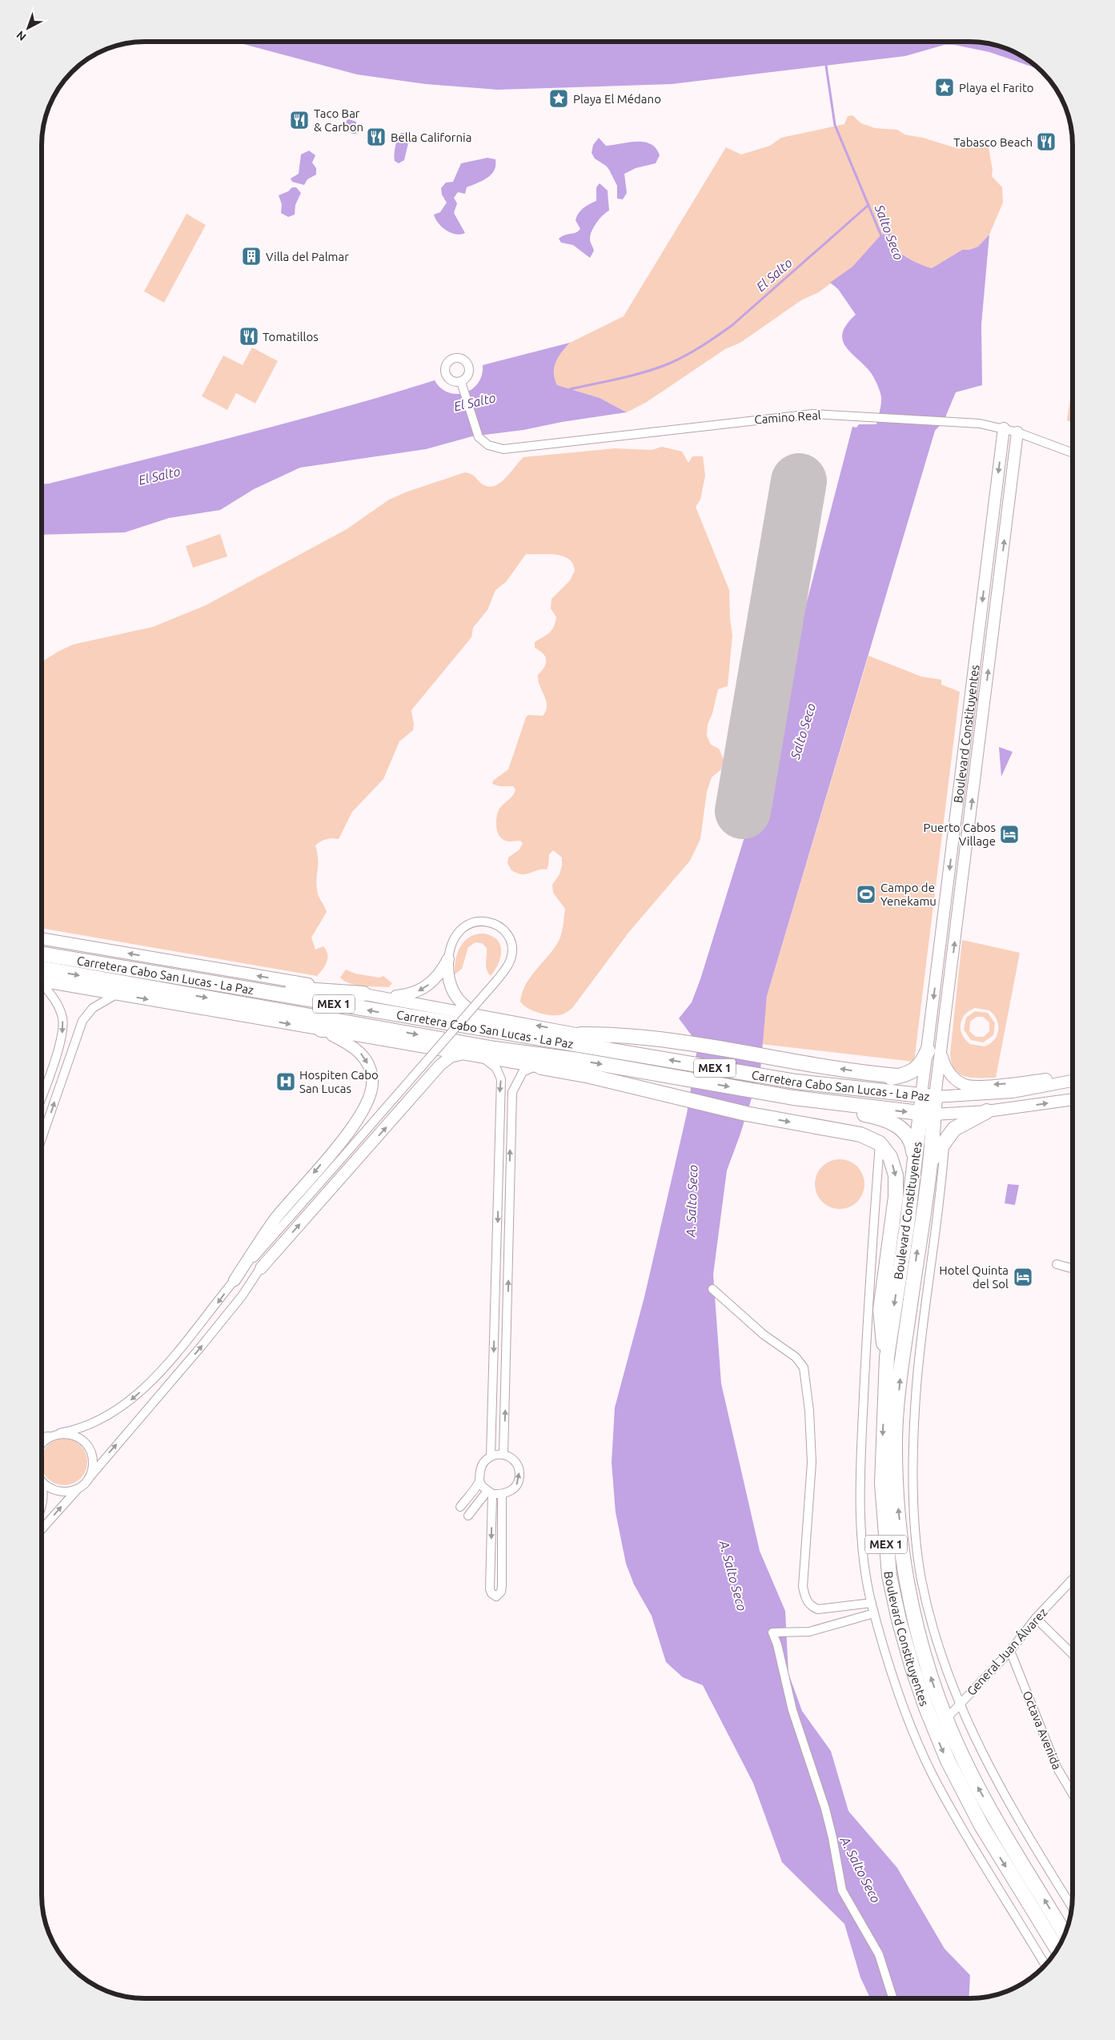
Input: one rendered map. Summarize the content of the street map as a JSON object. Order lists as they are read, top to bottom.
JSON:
{
  "streets": {
    "highway": ["Boulevard Constituyentes", "Carretera Cabo San Lucas - La Paz", "MEX 1"],
    "street": ["Camino Real", "General Juan Álvarez", "Octava Avenida"]
  },
  "crossings": [
    ["Camino Real", "Boulevard Constituyentes"],
    ["Boulevard Constituyentes", "Carretera Cabo San Lucas - La Paz"],
    ["Boulevard Constituyentes", "MEX 1"],
    ["Boulevard Constituyentes", "General Juan Álvarez"],
    ["Carretera Cabo San Lucas - La Paz", "MEX 1"],
    ["General Juan Álvarez", "Octava Avenida"]
  ],
  "water": ["Salto Seco", "El Salto", "A. Salto Seco"],
  "places": {
    "place": ["Playa el Farito", "Playa El Médano"],
    "restaurant": [
      "Taco Bar & Carbon",
      "Bella California",
      "Tabasco Beach",
      "Tomatillos"
    ],
    "building": ["Villa del Palmar"],
    "hotel": ["Puerto Cabos Village", "Hotel Quinta del Sol"],
    "sports": ["Campo de Yenekamu"],
    "hospital": ["Hospiten Cabo San Lucas"]
  },
  "north": "bottom left"
}
